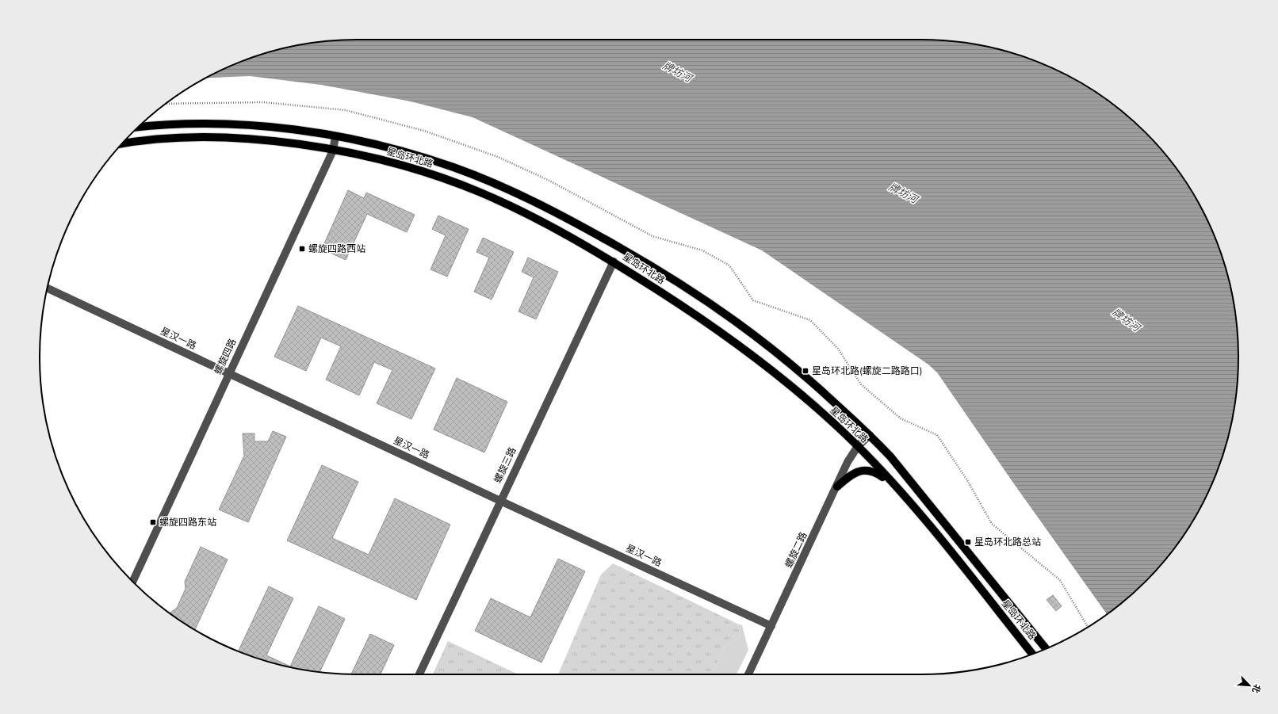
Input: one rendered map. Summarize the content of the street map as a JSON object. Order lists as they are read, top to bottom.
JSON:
{
  "streets": {
    "main road": ["星岛环北路"],
    "street": [
      "星汉一路",
      "螺旋四路",
      "螺旋三路",
      "螺旋二路"
    ]
  },
  "crossings": [
    ["星岛环北路", "螺旋四路"],
    ["星岛环北路", "螺旋三路"],
    ["星岛环北路", "螺旋二路"],
    ["星汉一路", "螺旋四路"],
    ["星汉一路", "螺旋三路"],
    ["星汉一路", "螺旋二路"]
  ],
  "water": ["牌坊河"],
  "places": {
    "transit": [
      "螺旋四路西站",
      "星岛环北路(螺旋二路路口)",
      "螺旋四路东站",
      "星岛环北路总站"
    ]
  },
  "north": "bottom right"
}
